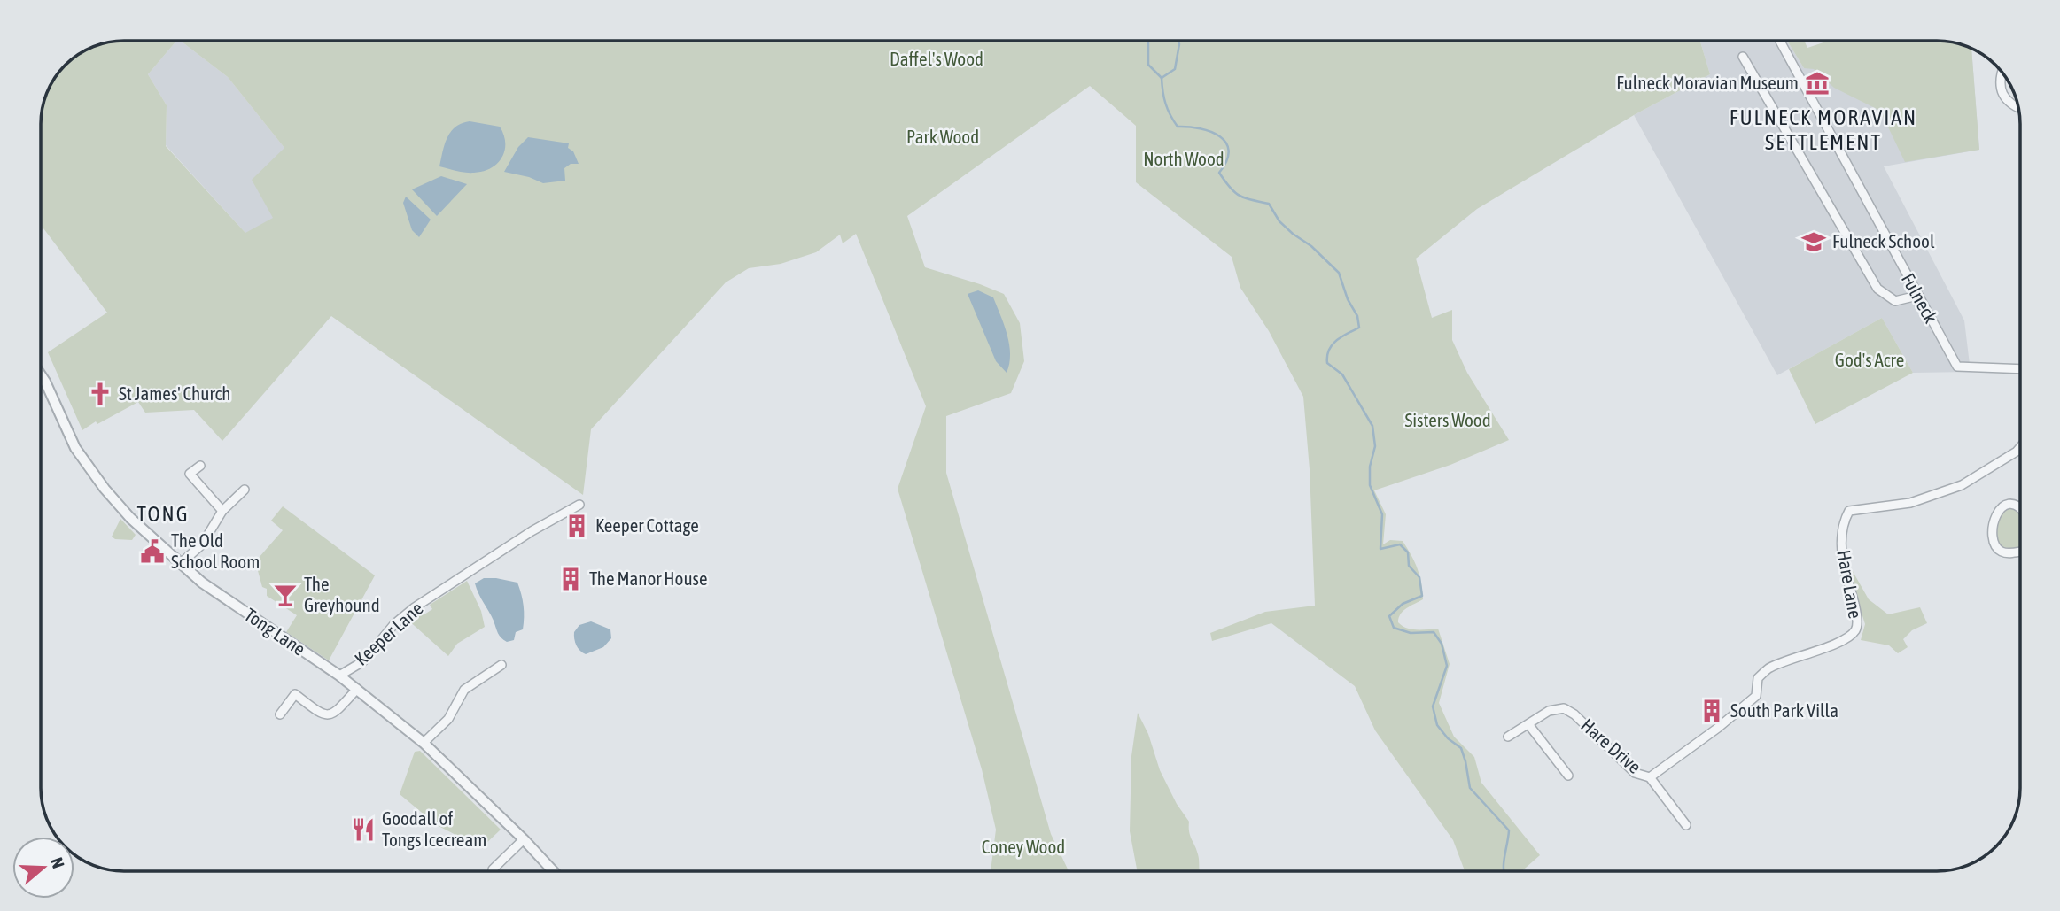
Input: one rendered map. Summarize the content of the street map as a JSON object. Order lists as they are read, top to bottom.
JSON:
{
  "streets": {
    "street": [
      "Fulneck",
      "Hare Lane",
      "Tong Lane",
      "Keeper Lane",
      "Hare Drive"
    ]
  },
  "crossings": [
    ["Hare Lane", "Hare Drive"],
    ["Tong Lane", "Keeper Lane"]
  ],
  "districts": ["FULNECK MORAVIAN SETTLEMENT", "TONG"],
  "parks": [
    "Daffel's Wood",
    "Park Wood",
    "North Wood",
    "God's Acre",
    "Sisters Wood",
    "Coney Wood"
  ],
  "places": {
    "museum": ["Fulneck Moravian Museum"],
    "school or university": ["Fulneck School"],
    "church": ["St James' Church"],
    "building": ["Keeper Cottage", "The Manor House", "South Park Villa"],
    "public building": ["The Old School Room"],
    "bar": ["The Greyhound"],
    "restaurant": ["Goodall of Tongs Icecream"]
  },
  "north": "right"
}
